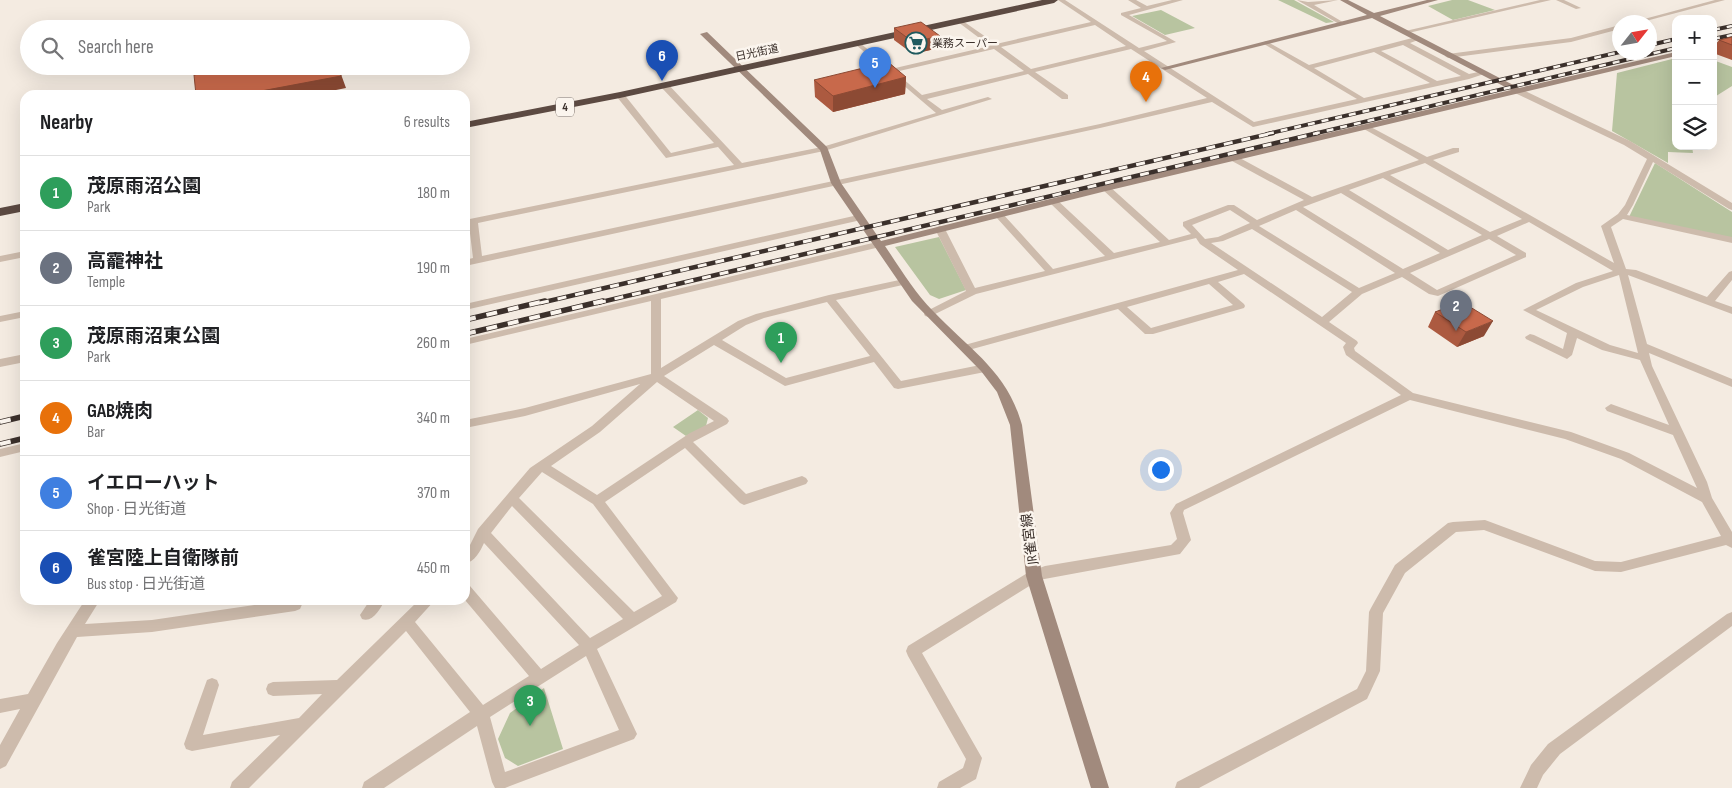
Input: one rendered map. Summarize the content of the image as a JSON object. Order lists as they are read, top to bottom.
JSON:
{
  "streets": {
    "highway": ["日光街道", "4"],
    "street": ["JR雀宮線"]
  },
  "places": {
    "supermarket": ["業務スーパー"]
  },
  "north": "top right",
  "page": {
    "map_buttons": ["+", "−"],
    "search": "Search here",
    "pins": [
      "6",
      "5",
      "4",
      "2",
      "1",
      "3"
    ],
    "heading": ["Nearby", "6 results"],
    "list": [
      {
        "mark": "1",
        "name": "茂原雨沼公園",
        "note": "Park",
        "value": "180 m"
      },
      {
        "mark": "2",
        "name": "高靇神社",
        "note": "Temple",
        "value": "190 m"
      },
      {
        "mark": "3",
        "name": "茂原雨沼東公園",
        "note": "Park",
        "value": "260 m"
      },
      {
        "mark": "4",
        "name": "GAB焼肉",
        "note": "Bar",
        "value": "340 m"
      },
      {
        "mark": "5",
        "name": "イエローハット",
        "note": "Shop · 日光街道",
        "value": "370 m"
      },
      {
        "mark": "6",
        "name": "雀宮陸上自衛隊前",
        "note": "Bus stop · 日光街道",
        "value": "450 m"
      }
    ]
  }
}
